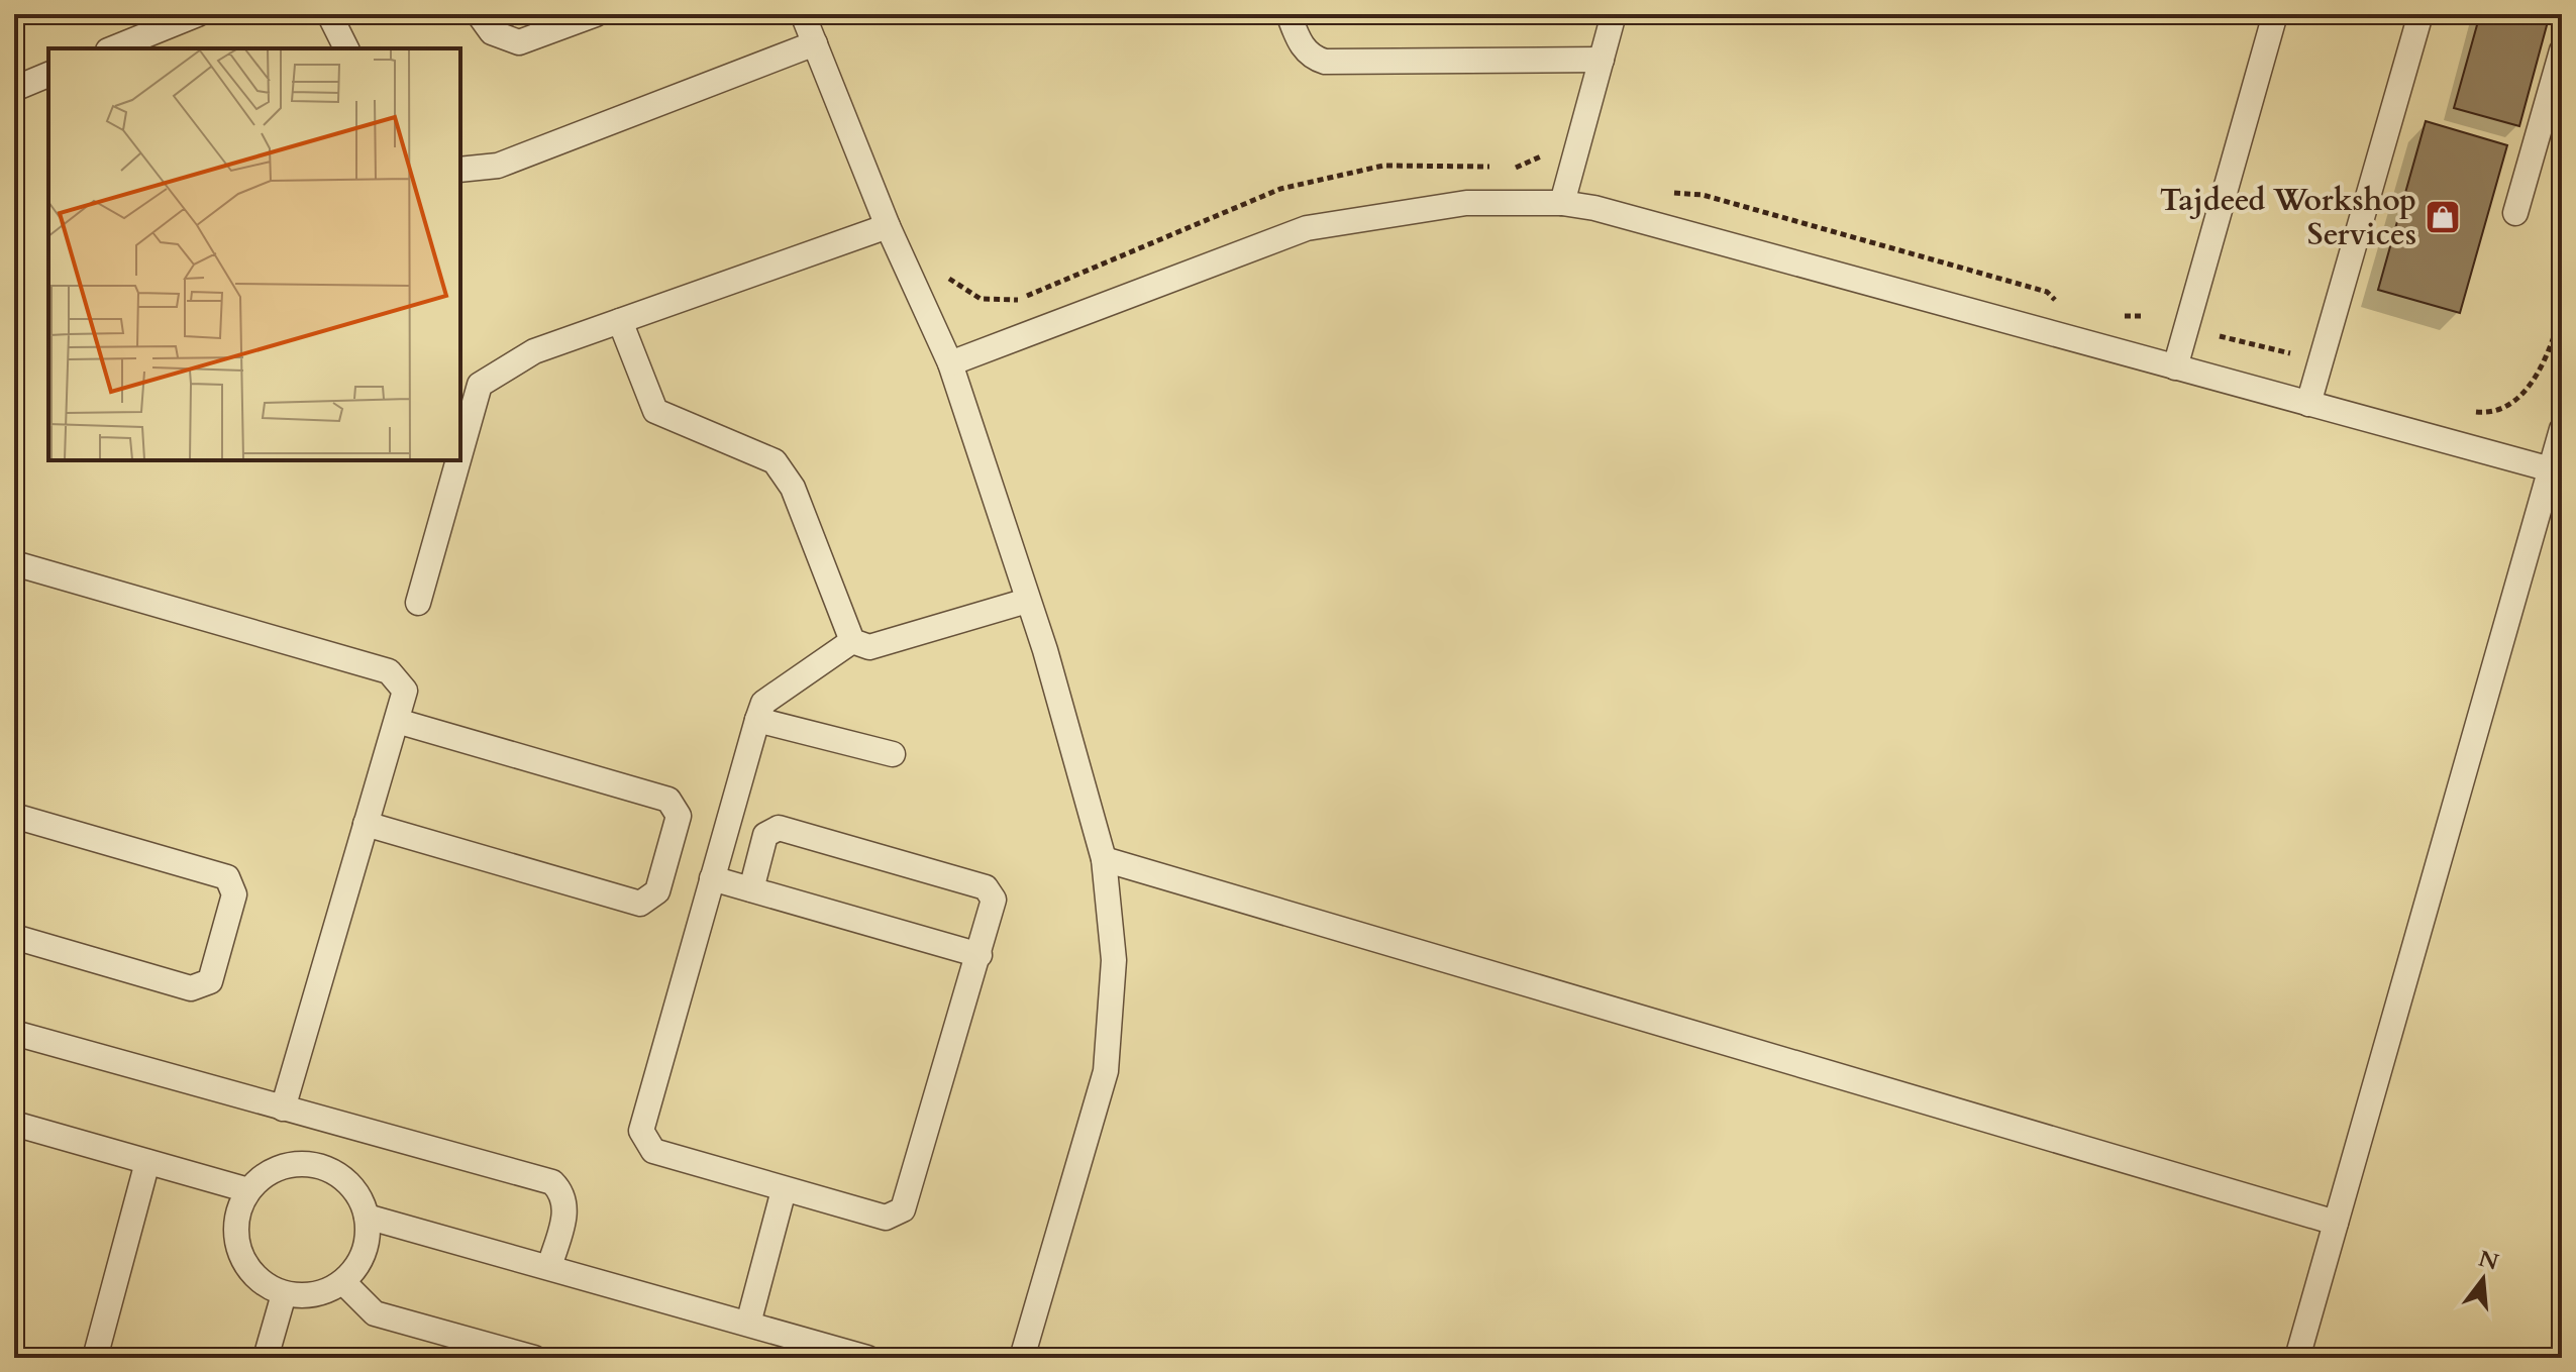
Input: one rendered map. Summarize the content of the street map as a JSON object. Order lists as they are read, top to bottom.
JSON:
{
  "places": {
    "shop": ["Tajdeed Workshop Services"]
  },
  "north": "top"
}
